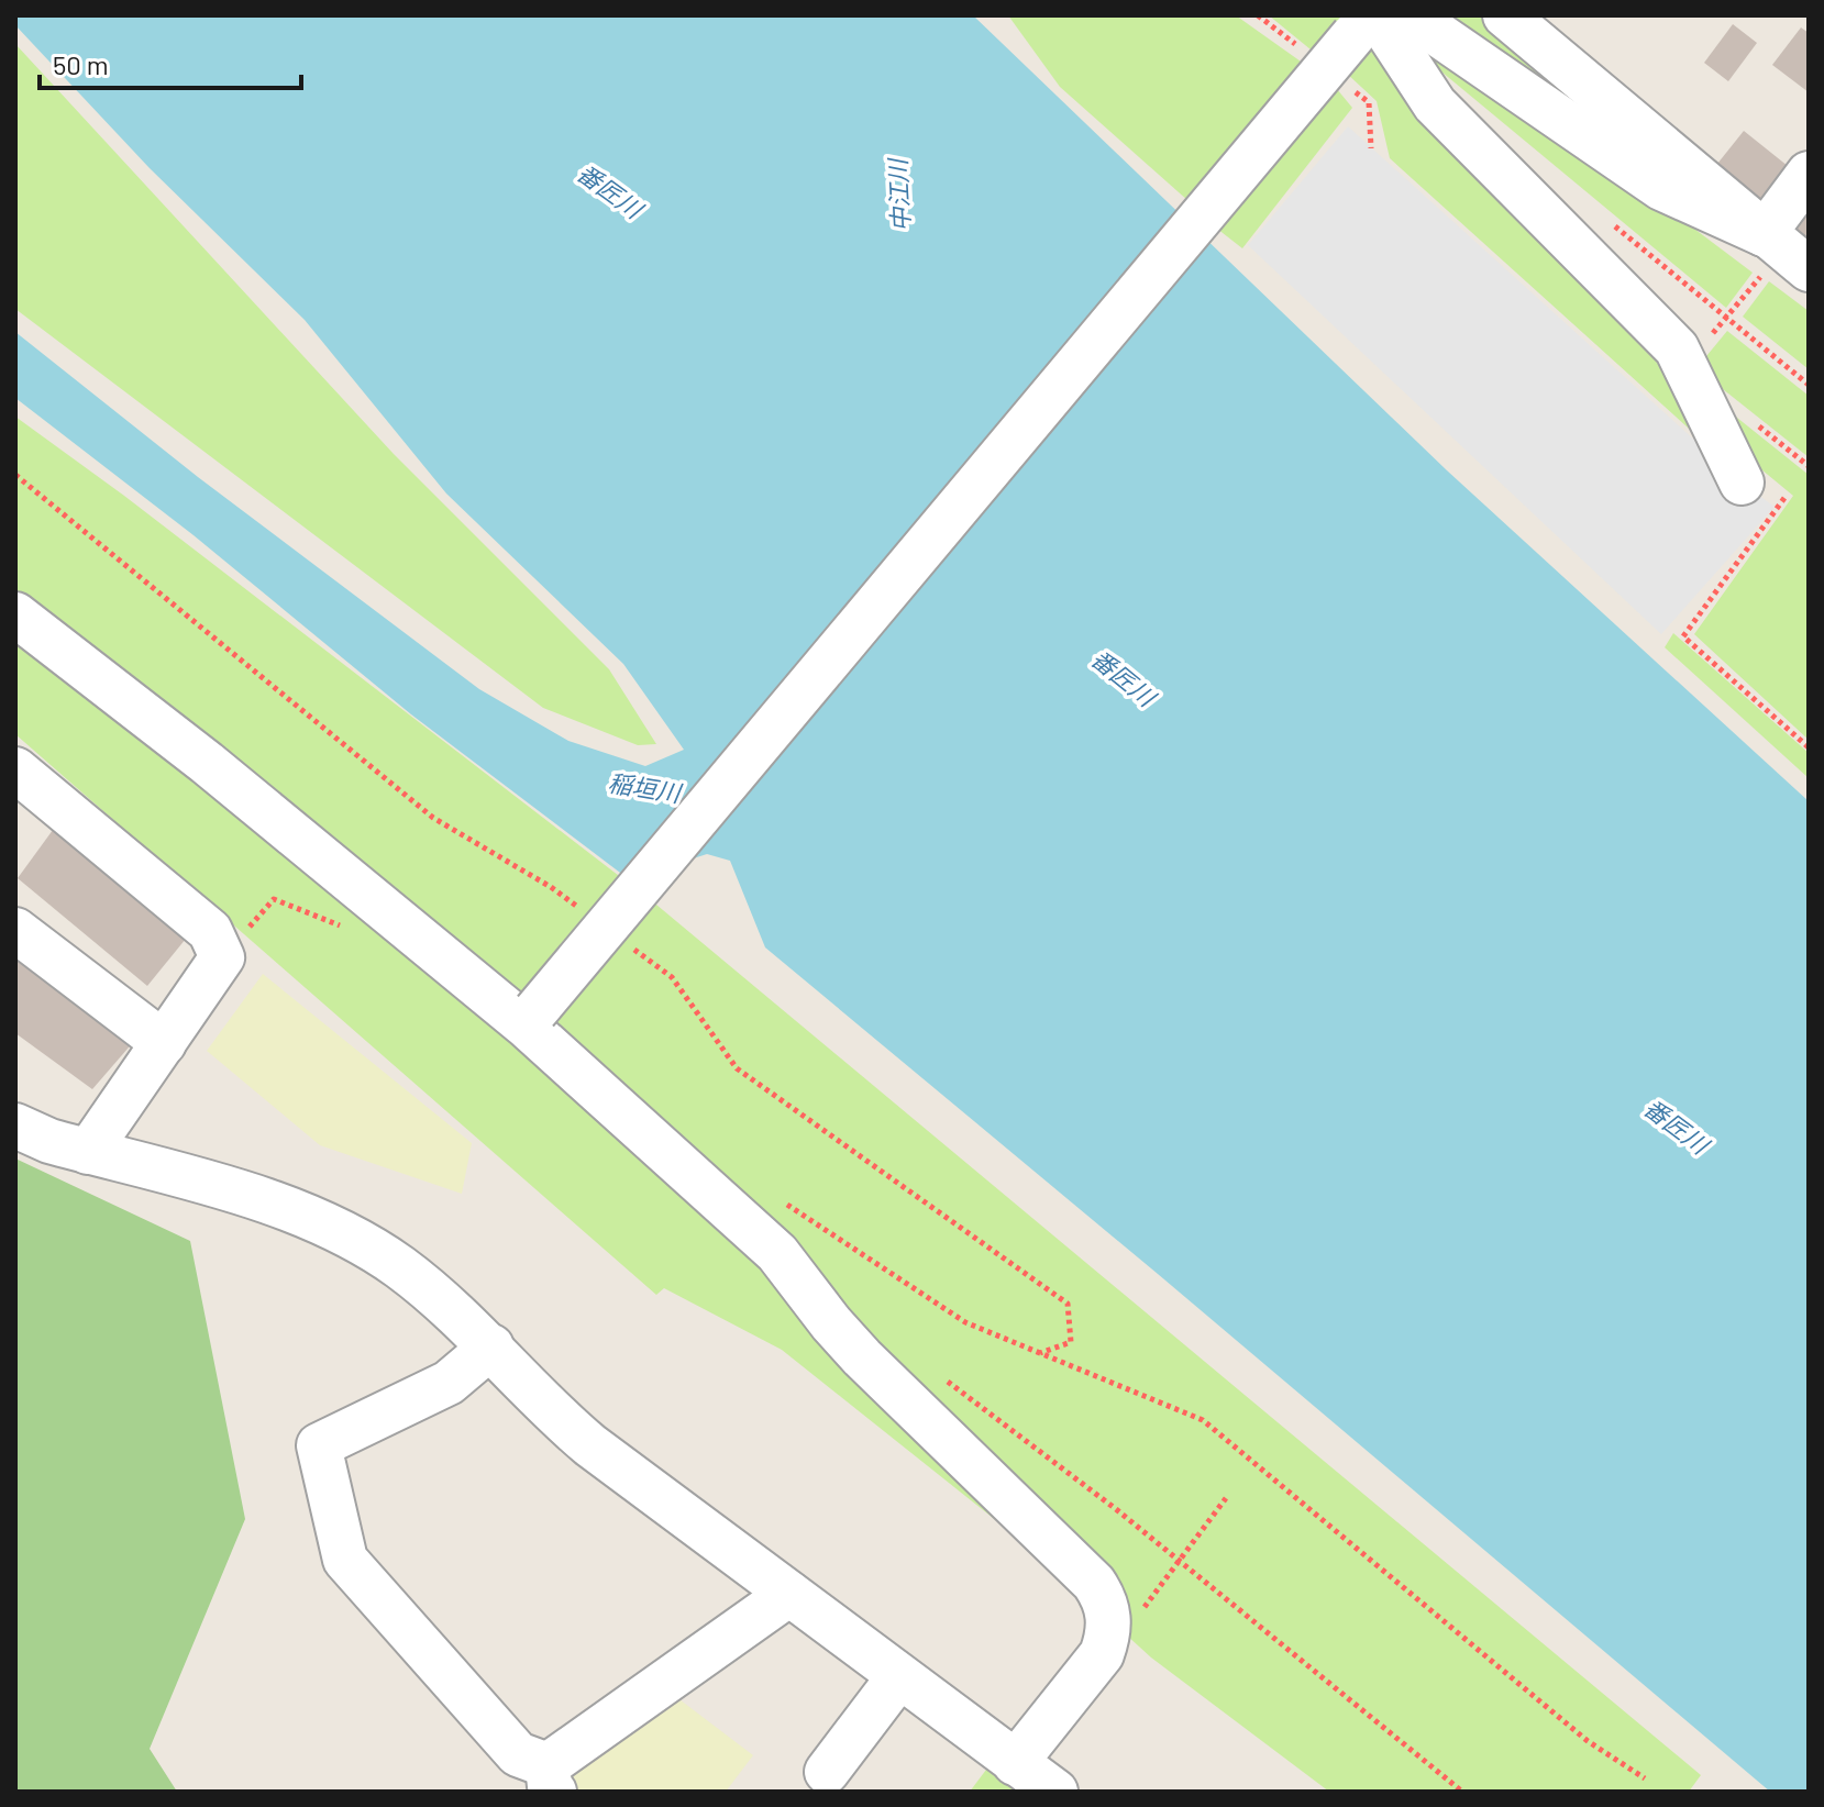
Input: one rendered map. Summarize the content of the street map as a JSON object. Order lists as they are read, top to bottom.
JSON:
{
  "water": ["番匠川", "中江川", "稲垣川"],
  "scale_bar": "50 m"
}
